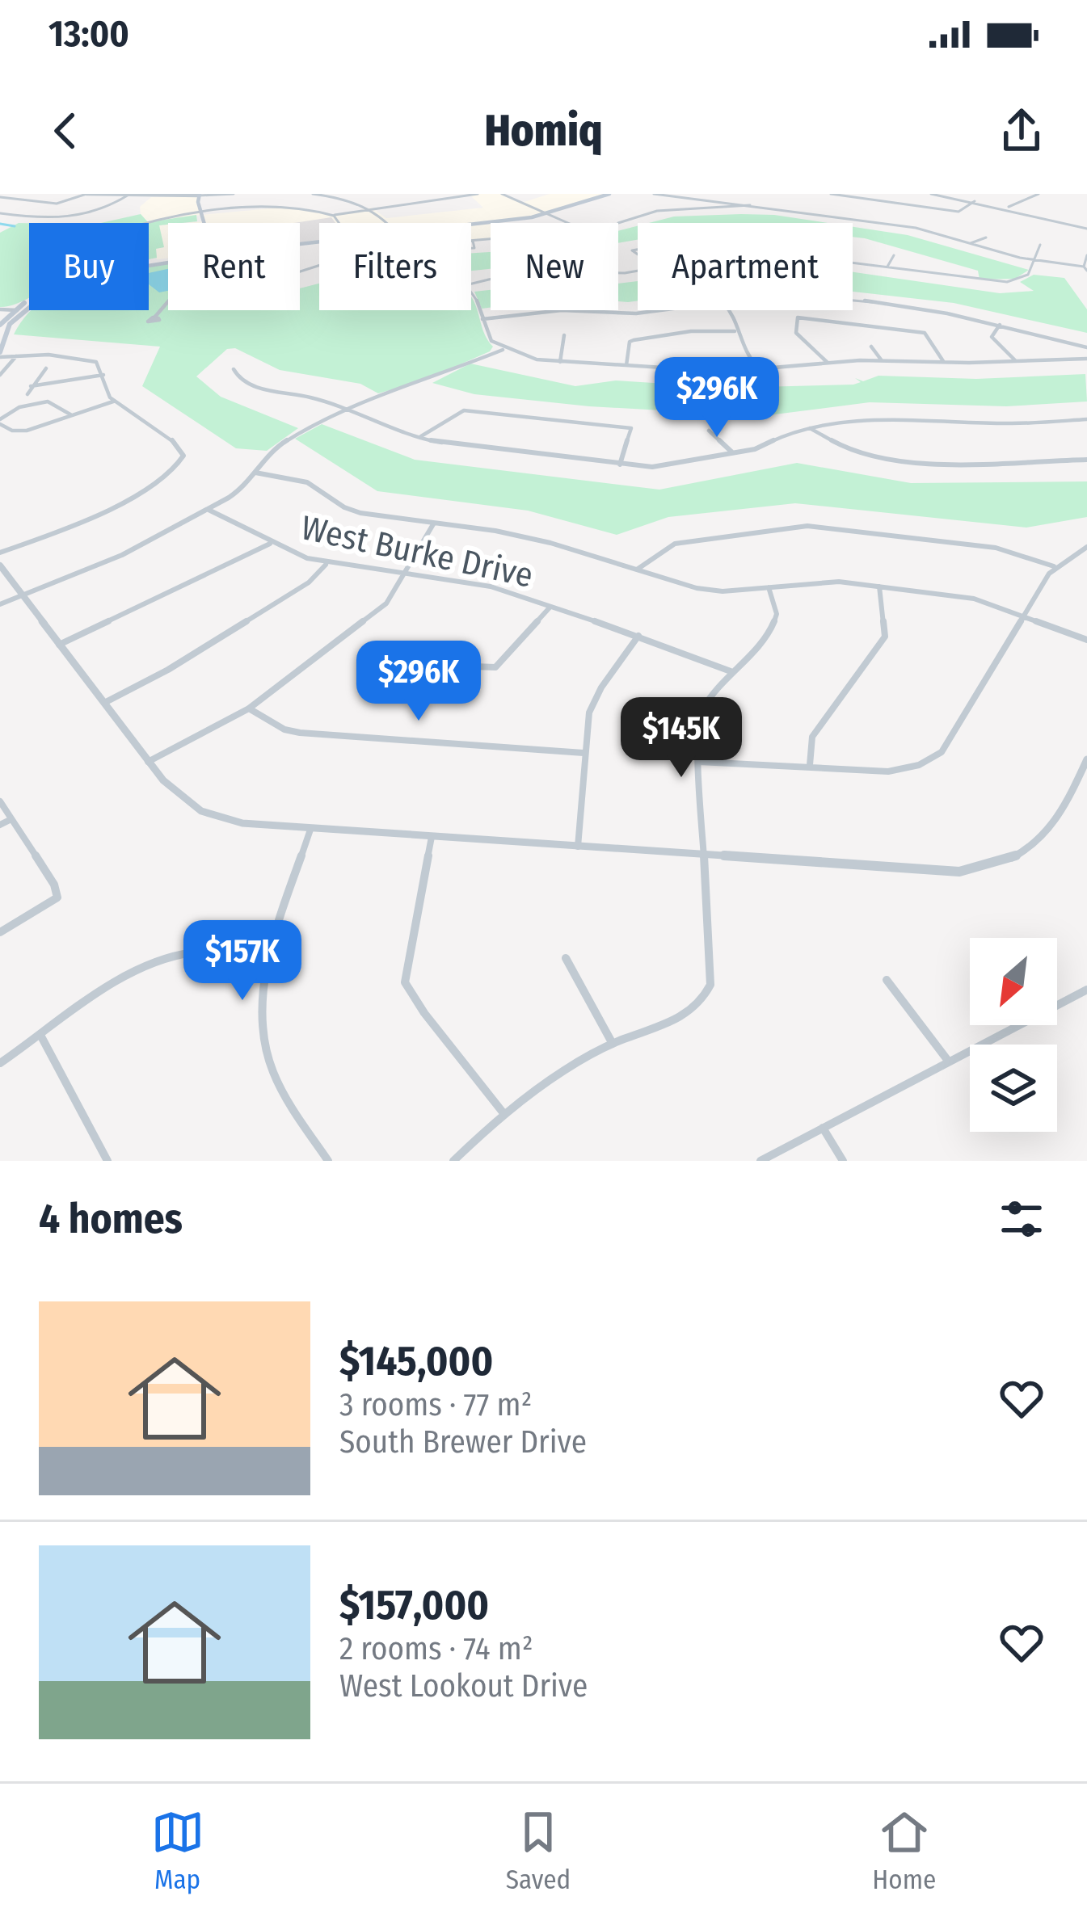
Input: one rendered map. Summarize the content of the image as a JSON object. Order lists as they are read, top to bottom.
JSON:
{
  "streets": {
    "street": ["West Burke Drive"]
  },
  "north": "bottom left",
  "page": {
    "status": "13:00",
    "header": "Homiq",
    "chip": [
      "Buy",
      "Rent",
      "Filters",
      "New",
      "Apartment"
    ],
    "price": [
      "$296K",
      "$296K",
      "$145K",
      "$157K"
    ],
    "heading": "4 homes",
    "list": [
      {
        "name": "$145,000",
        "note": "3 rooms · 77 m² · South Brewer Drive"
      },
      {
        "name": "$157,000",
        "note": "2 rooms · 74 m² · West Lookout Drive"
      }
    ],
    "tabs": ["Map", "Saved", "Home"]
  }
}
